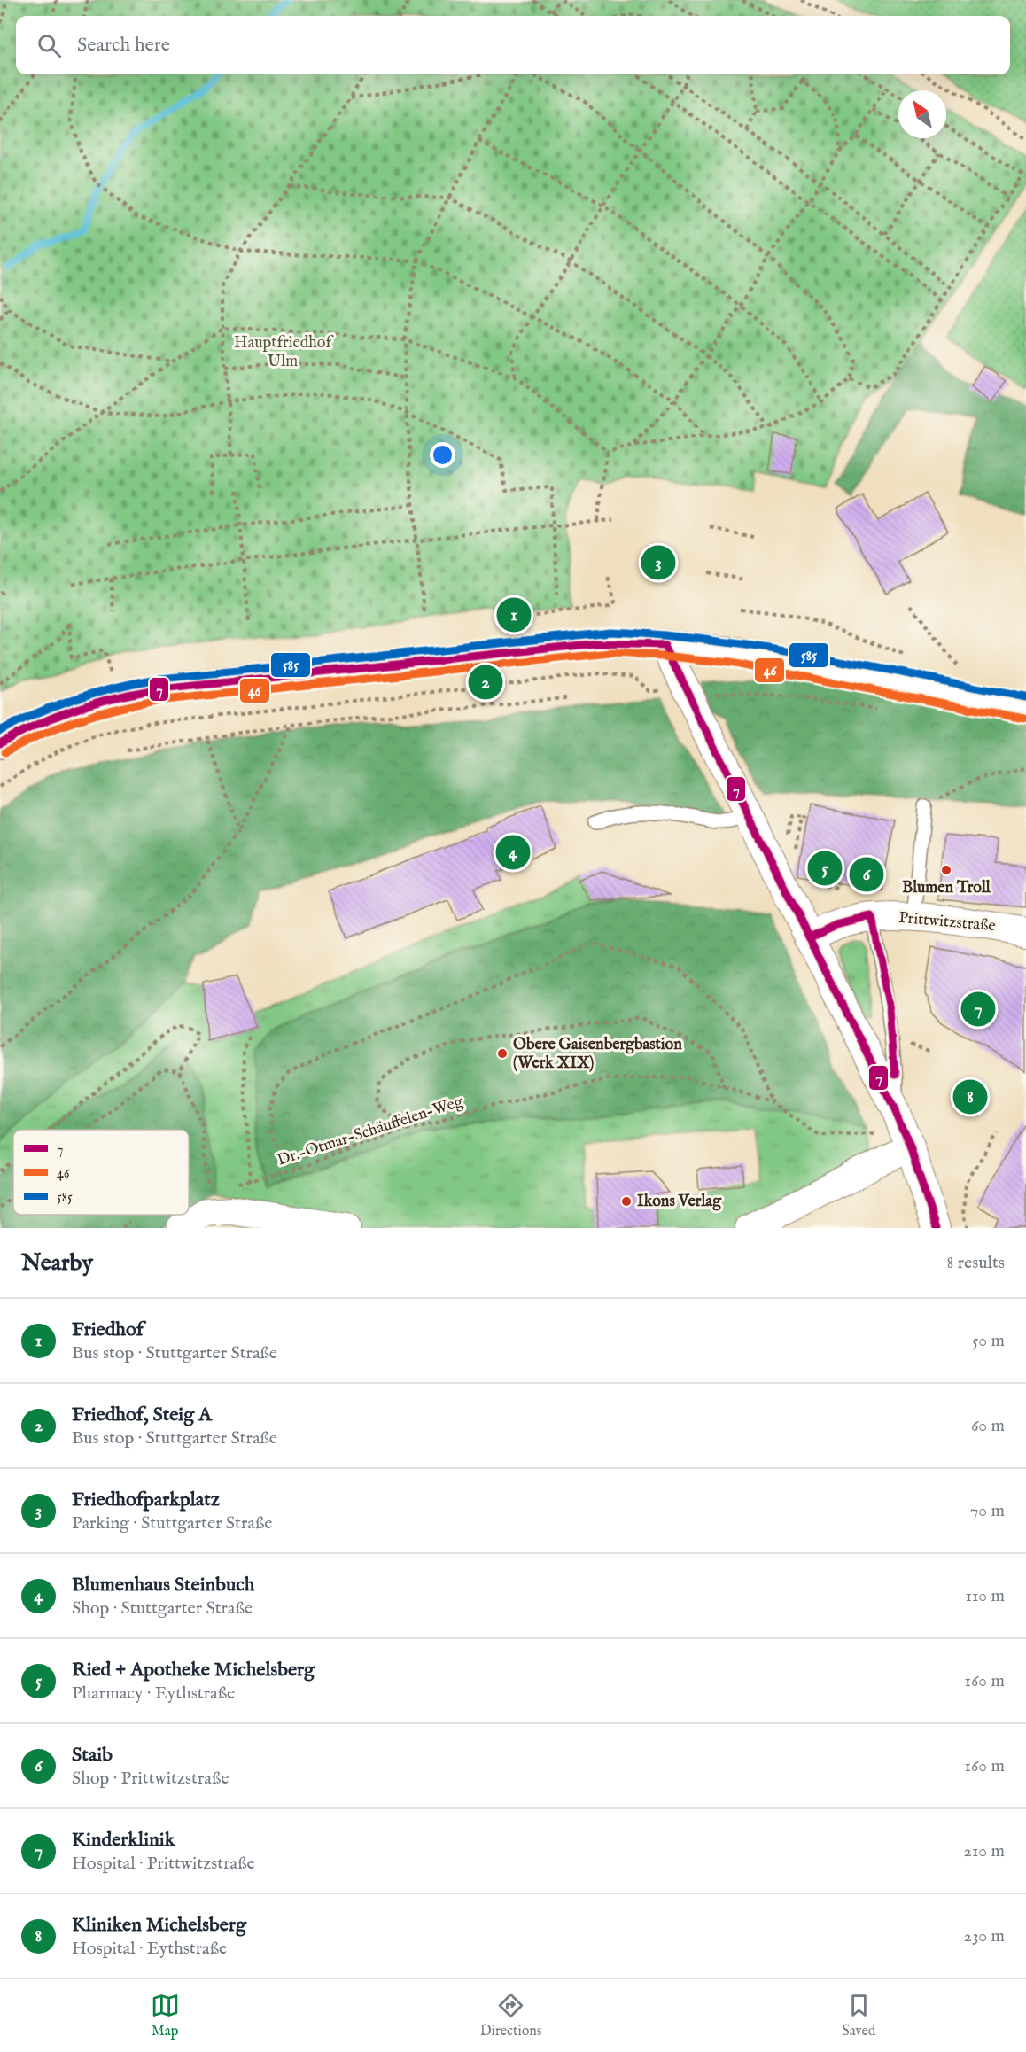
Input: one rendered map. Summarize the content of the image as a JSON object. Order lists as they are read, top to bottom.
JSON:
{
  "streets": {
    "street": ["Prittwitzstraße"],
    "path": ["Dr.-Otmar-Schäuffelen-Weg"]
  },
  "parks": ["Hauptfriedhof Ulm"],
  "places": ["Blumen Troll", "Obere Gaisenbergbastion (Werk XIX)", "Ikons Verlag"],
  "lines": ["transit line 585", "transit line 7", "transit line 46"],
  "legend": ["7", "46", "585"],
  "north": "top left",
  "page": {
    "search": "Search here",
    "pins": [
      "3",
      "1",
      "2",
      "4",
      "5",
      "6",
      "7",
      "8"
    ],
    "heading": ["Nearby", "8 results"],
    "list": [
      {
        "mark": "1",
        "name": "Friedhof",
        "note": "Bus stop · Stuttgarter Straße",
        "value": "50 m"
      },
      {
        "mark": "2",
        "name": "Friedhof, Steig A",
        "note": "Bus stop · Stuttgarter Straße",
        "value": "60 m"
      },
      {
        "mark": "3",
        "name": "Friedhofparkplatz",
        "note": "Parking · Stuttgarter Straße",
        "value": "70 m"
      },
      {
        "mark": "4",
        "name": "Blumenhaus Steinbuch",
        "note": "Shop · Stuttgarter Straße",
        "value": "110 m"
      },
      {
        "mark": "5",
        "name": "Ried + Apotheke Michelsberg",
        "note": "Pharmacy · Eythstraße",
        "value": "160 m"
      },
      {
        "mark": "6",
        "name": "Staib",
        "note": "Shop · Prittwitzstraße",
        "value": "160 m"
      },
      {
        "mark": "7",
        "name": "Kinderklinik",
        "note": "Hospital · Prittwitzstraße",
        "value": "210 m"
      },
      {
        "mark": "8",
        "name": "Kliniken Michelsberg",
        "note": "Hospital · Eythstraße",
        "value": "230 m"
      }
    ],
    "nav": ["Map", "Directions", "Saved"]
  }
}
